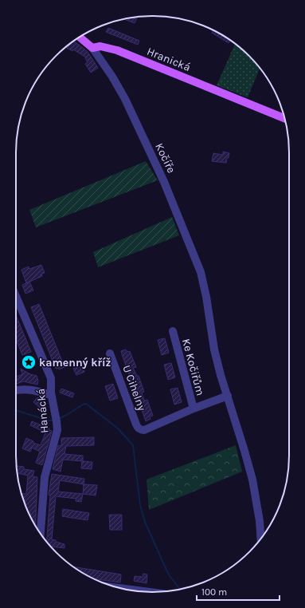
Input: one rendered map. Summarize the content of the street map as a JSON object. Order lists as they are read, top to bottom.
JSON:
{
  "streets": {
    "main road": ["Hranická"],
    "street": [
      "Kočíře",
      "Ke Kočiřům",
      "U Cihelny",
      "Hanácká"
    ]
  },
  "crossings": [
    ["Hranická", "Kočíře"],
    ["Ke Kočiřům", "U Cihelny"]
  ],
  "places": {
    "place": ["kamenný kříž"]
  },
  "scale_bar": "100 m"
}
